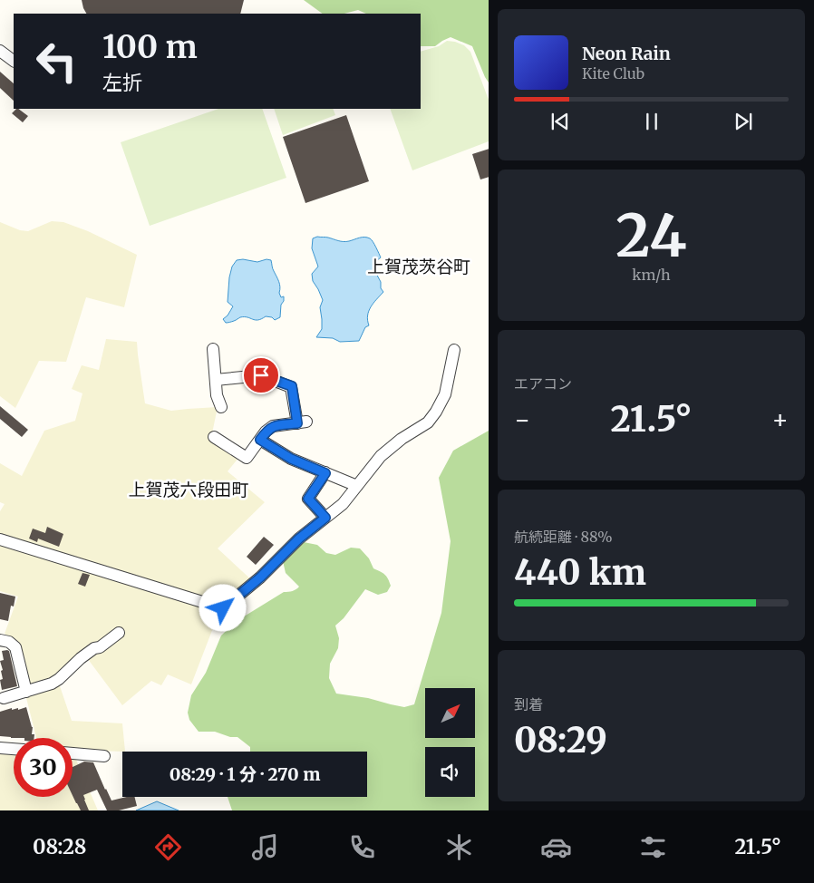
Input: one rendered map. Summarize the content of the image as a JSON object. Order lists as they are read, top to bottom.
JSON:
{
  "districts": ["上賀茂茨谷町", "上賀茂六段田町"],
  "north": "top right",
  "page": {
    "turn": ["100 m", "左折"],
    "song": ["Neon Rain", "Kite Club"],
    "tile": [
      ["24", "km/h"],
      "エアコン",
      ["航続距離 · 88%", "440 km"],
      ["到着", "08:29"]
    ],
    "heat": ["−", "21.5°", "+"],
    "limit": "30",
    "trip": "08:29 · 1 分 · 270 m",
    "tabs": ["08:28", "21.5°"]
  }
}
